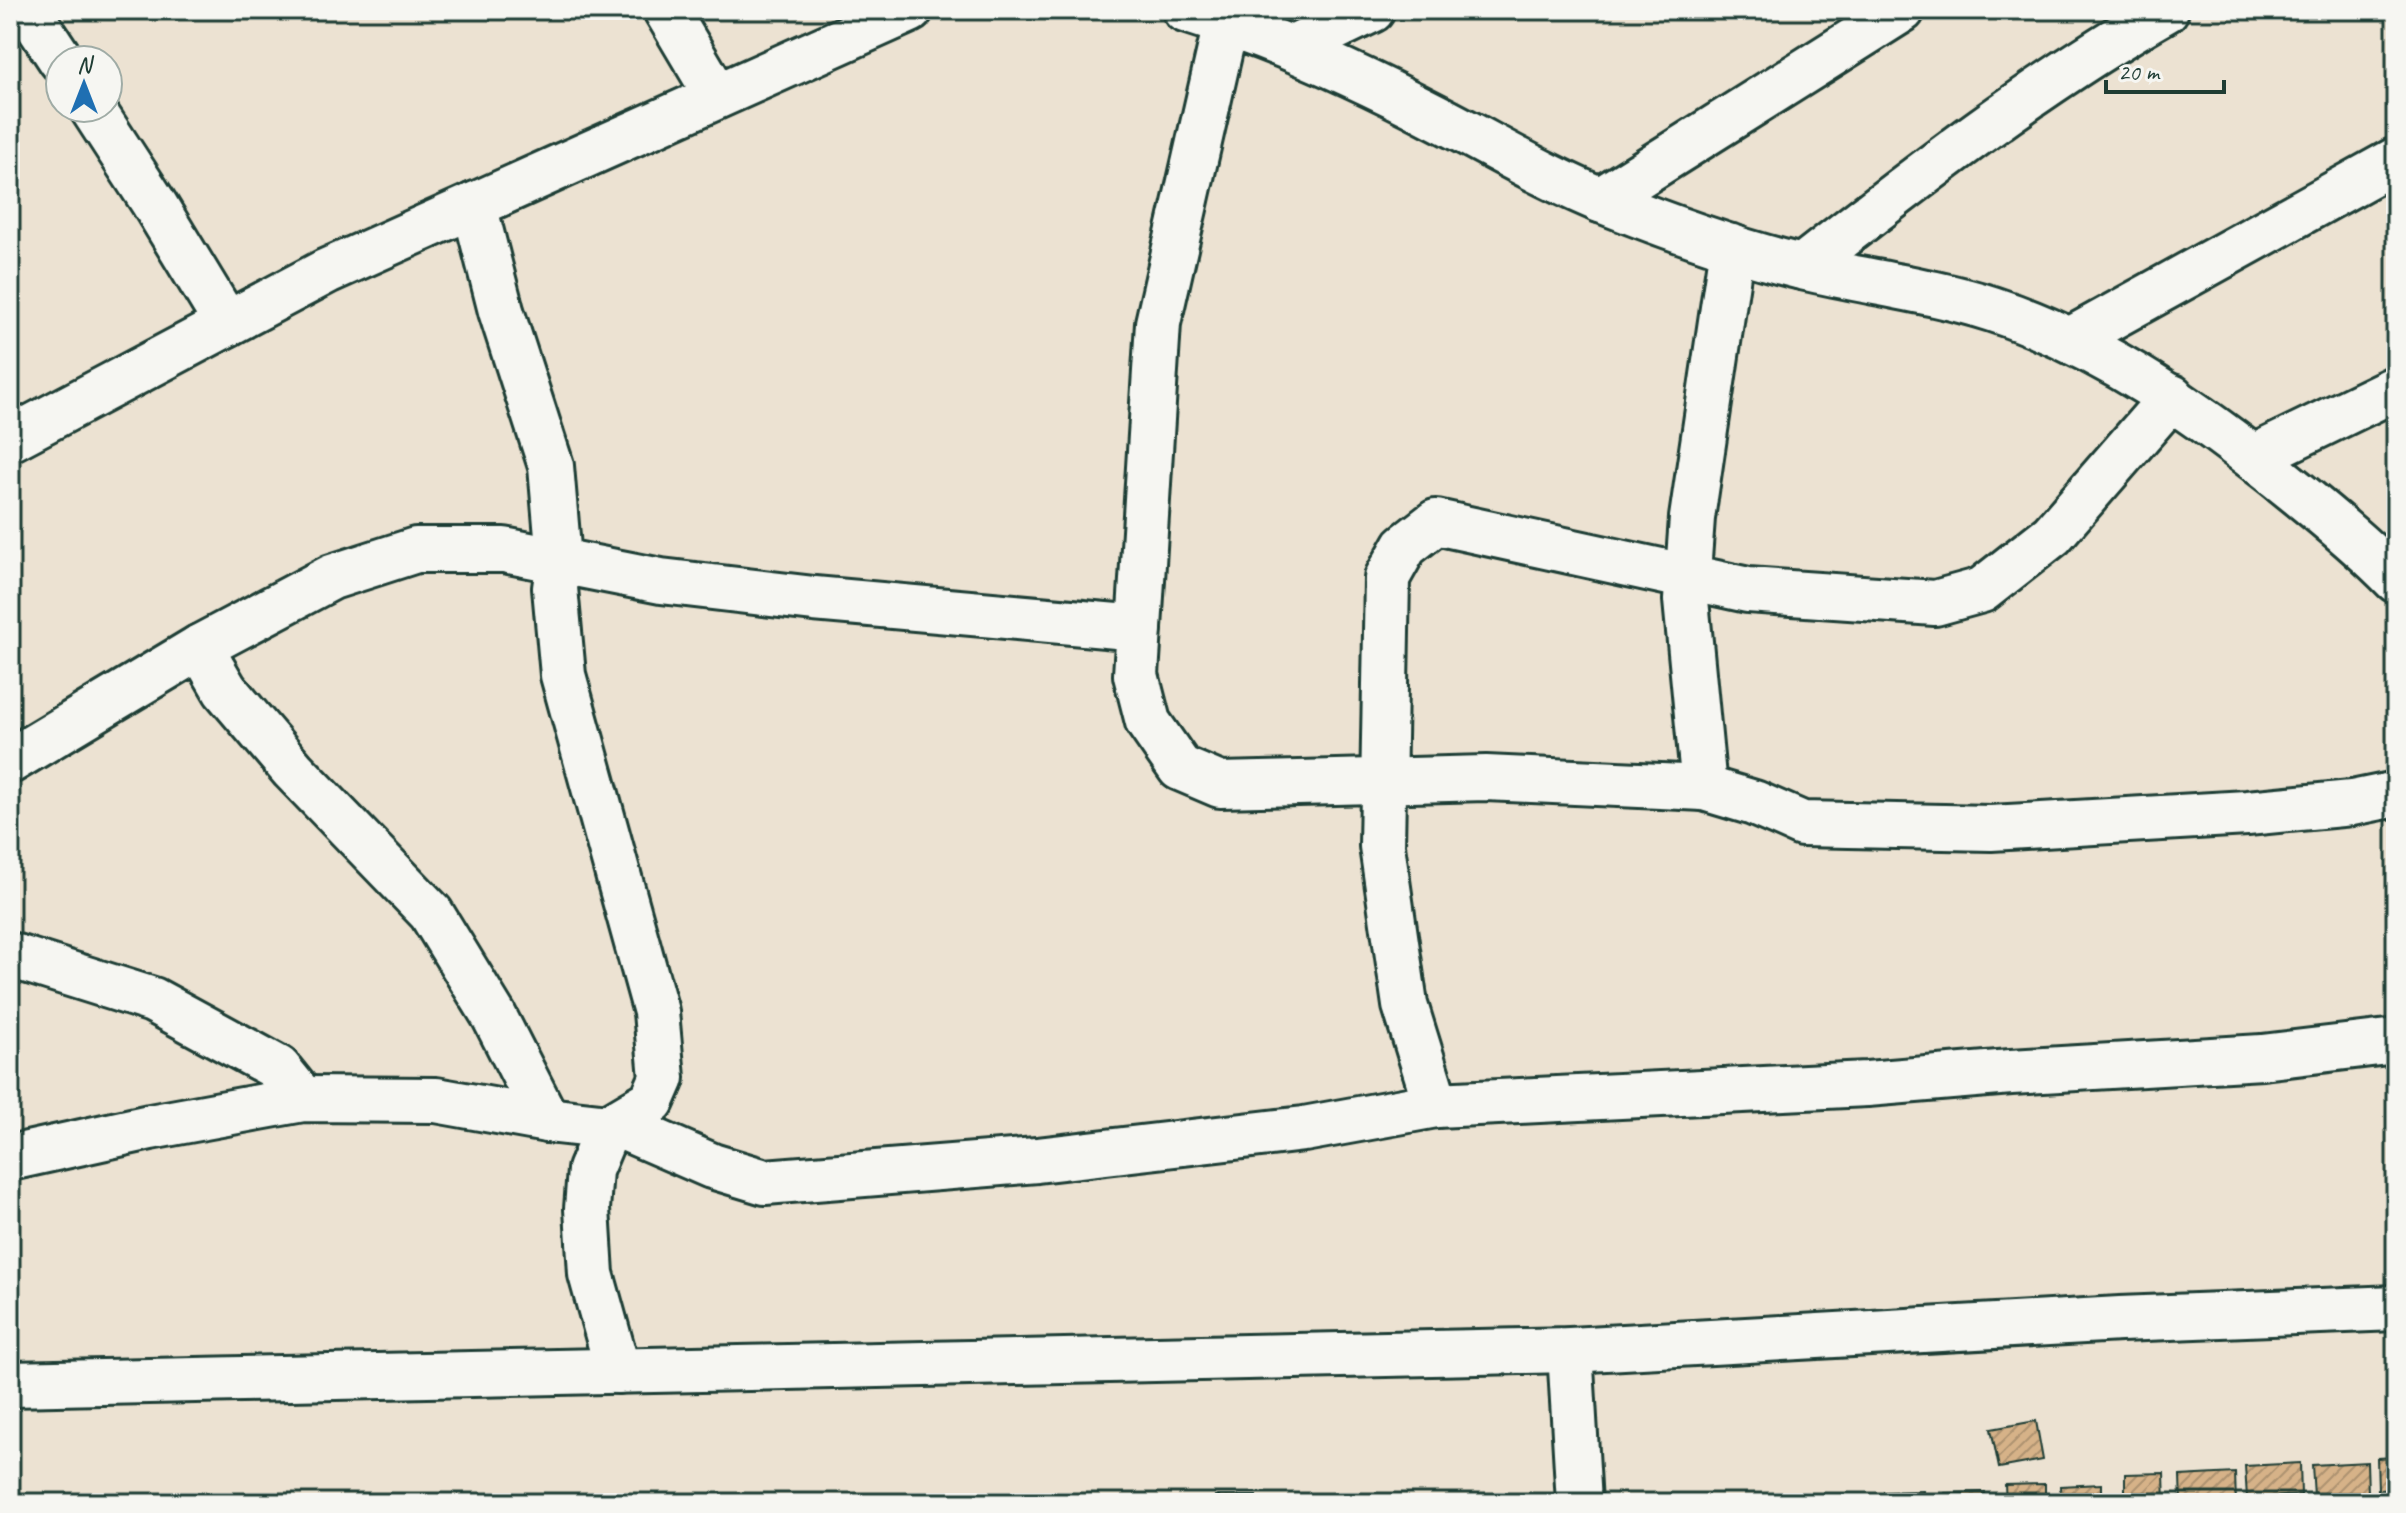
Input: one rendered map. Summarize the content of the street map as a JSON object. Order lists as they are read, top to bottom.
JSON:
{
  "scale_bar": "20 m",
  "north": "top"
}
